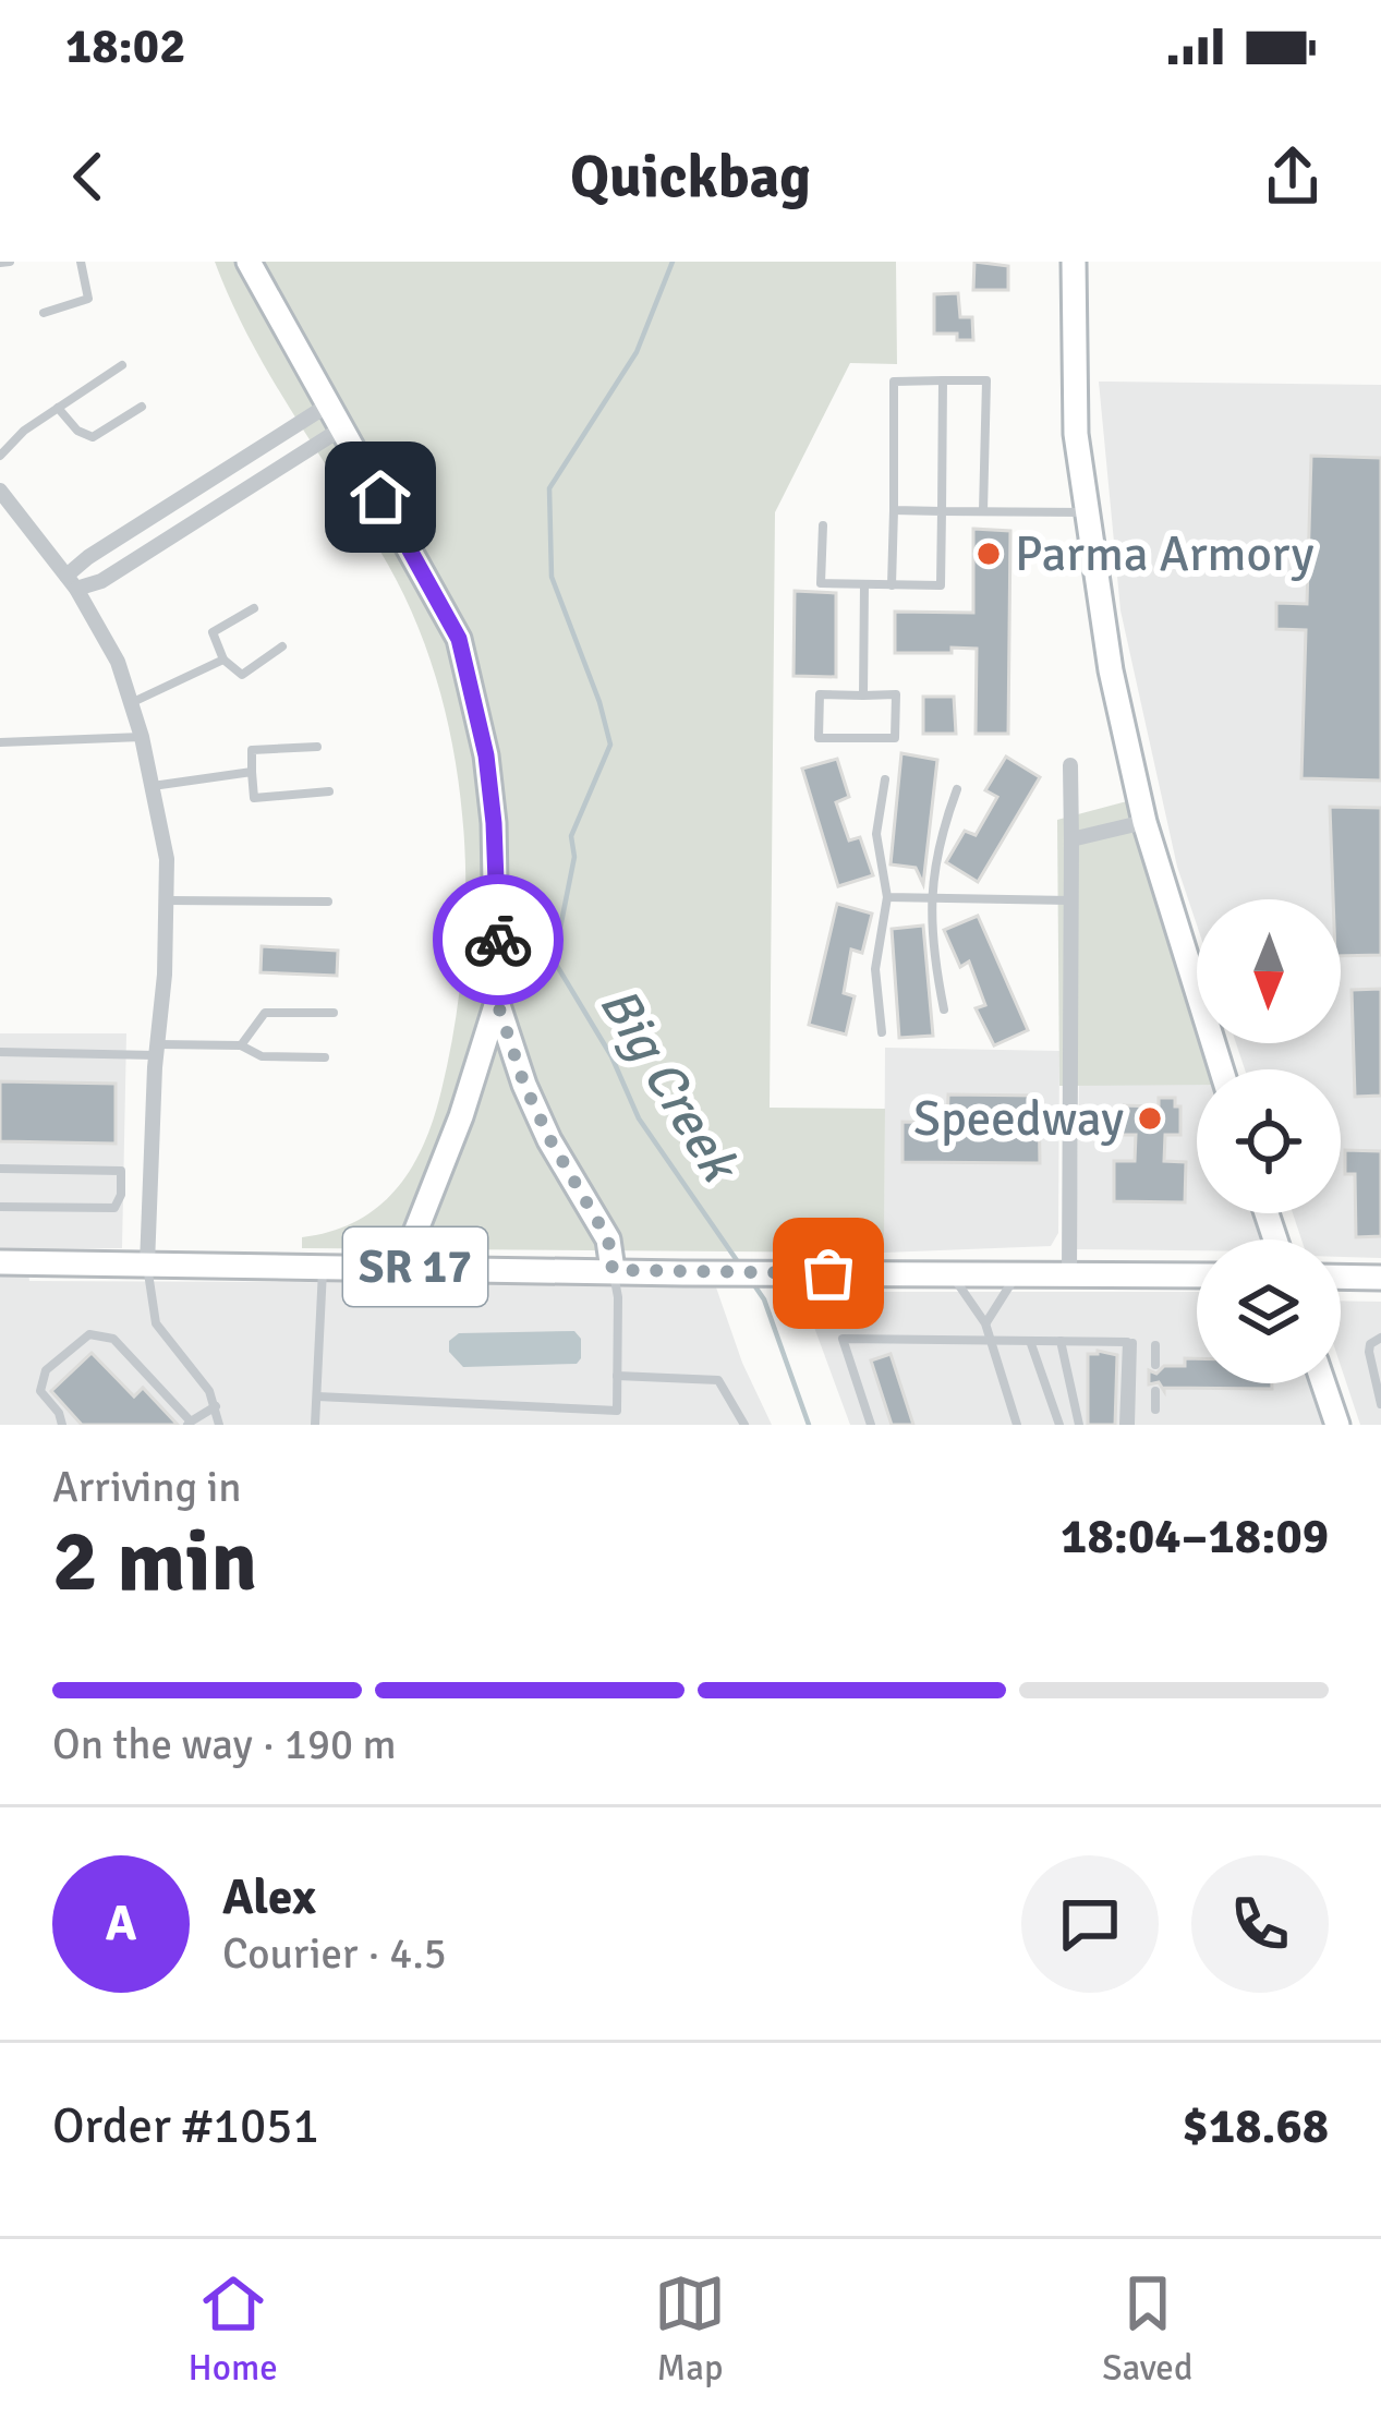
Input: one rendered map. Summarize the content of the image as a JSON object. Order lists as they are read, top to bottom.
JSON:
{
  "streets": {
    "main road": ["SR 17"]
  },
  "water": ["Big Creek"],
  "places": ["Parma Armory", "Speedway"],
  "north": "bottom",
  "page": {
    "status": "18:02",
    "header": "Quickbag",
    "heading": ["2 min", "Arriving in", "18:04–18:09"],
    "panel": [
      "Alex",
      "Courier · 4.5",
      "Order #1051",
      "$18.68"
    ],
    "bar": "On the way · 190 m",
    "round": "A",
    "tabs": ["Home", "Map", "Saved"]
  }
}
